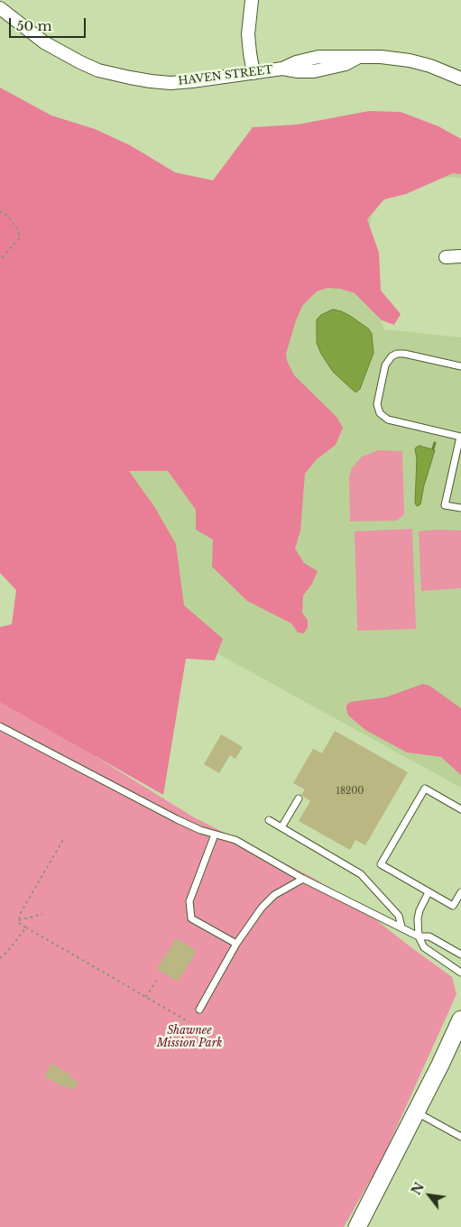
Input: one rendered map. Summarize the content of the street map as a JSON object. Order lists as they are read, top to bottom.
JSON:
{
  "streets": {
    "street": ["HAVEN STREET"]
  },
  "parks": ["Shawnee Mission Park"],
  "house_numbers": ["18200"],
  "scale_bar": "50 m",
  "north": "top left"
}
